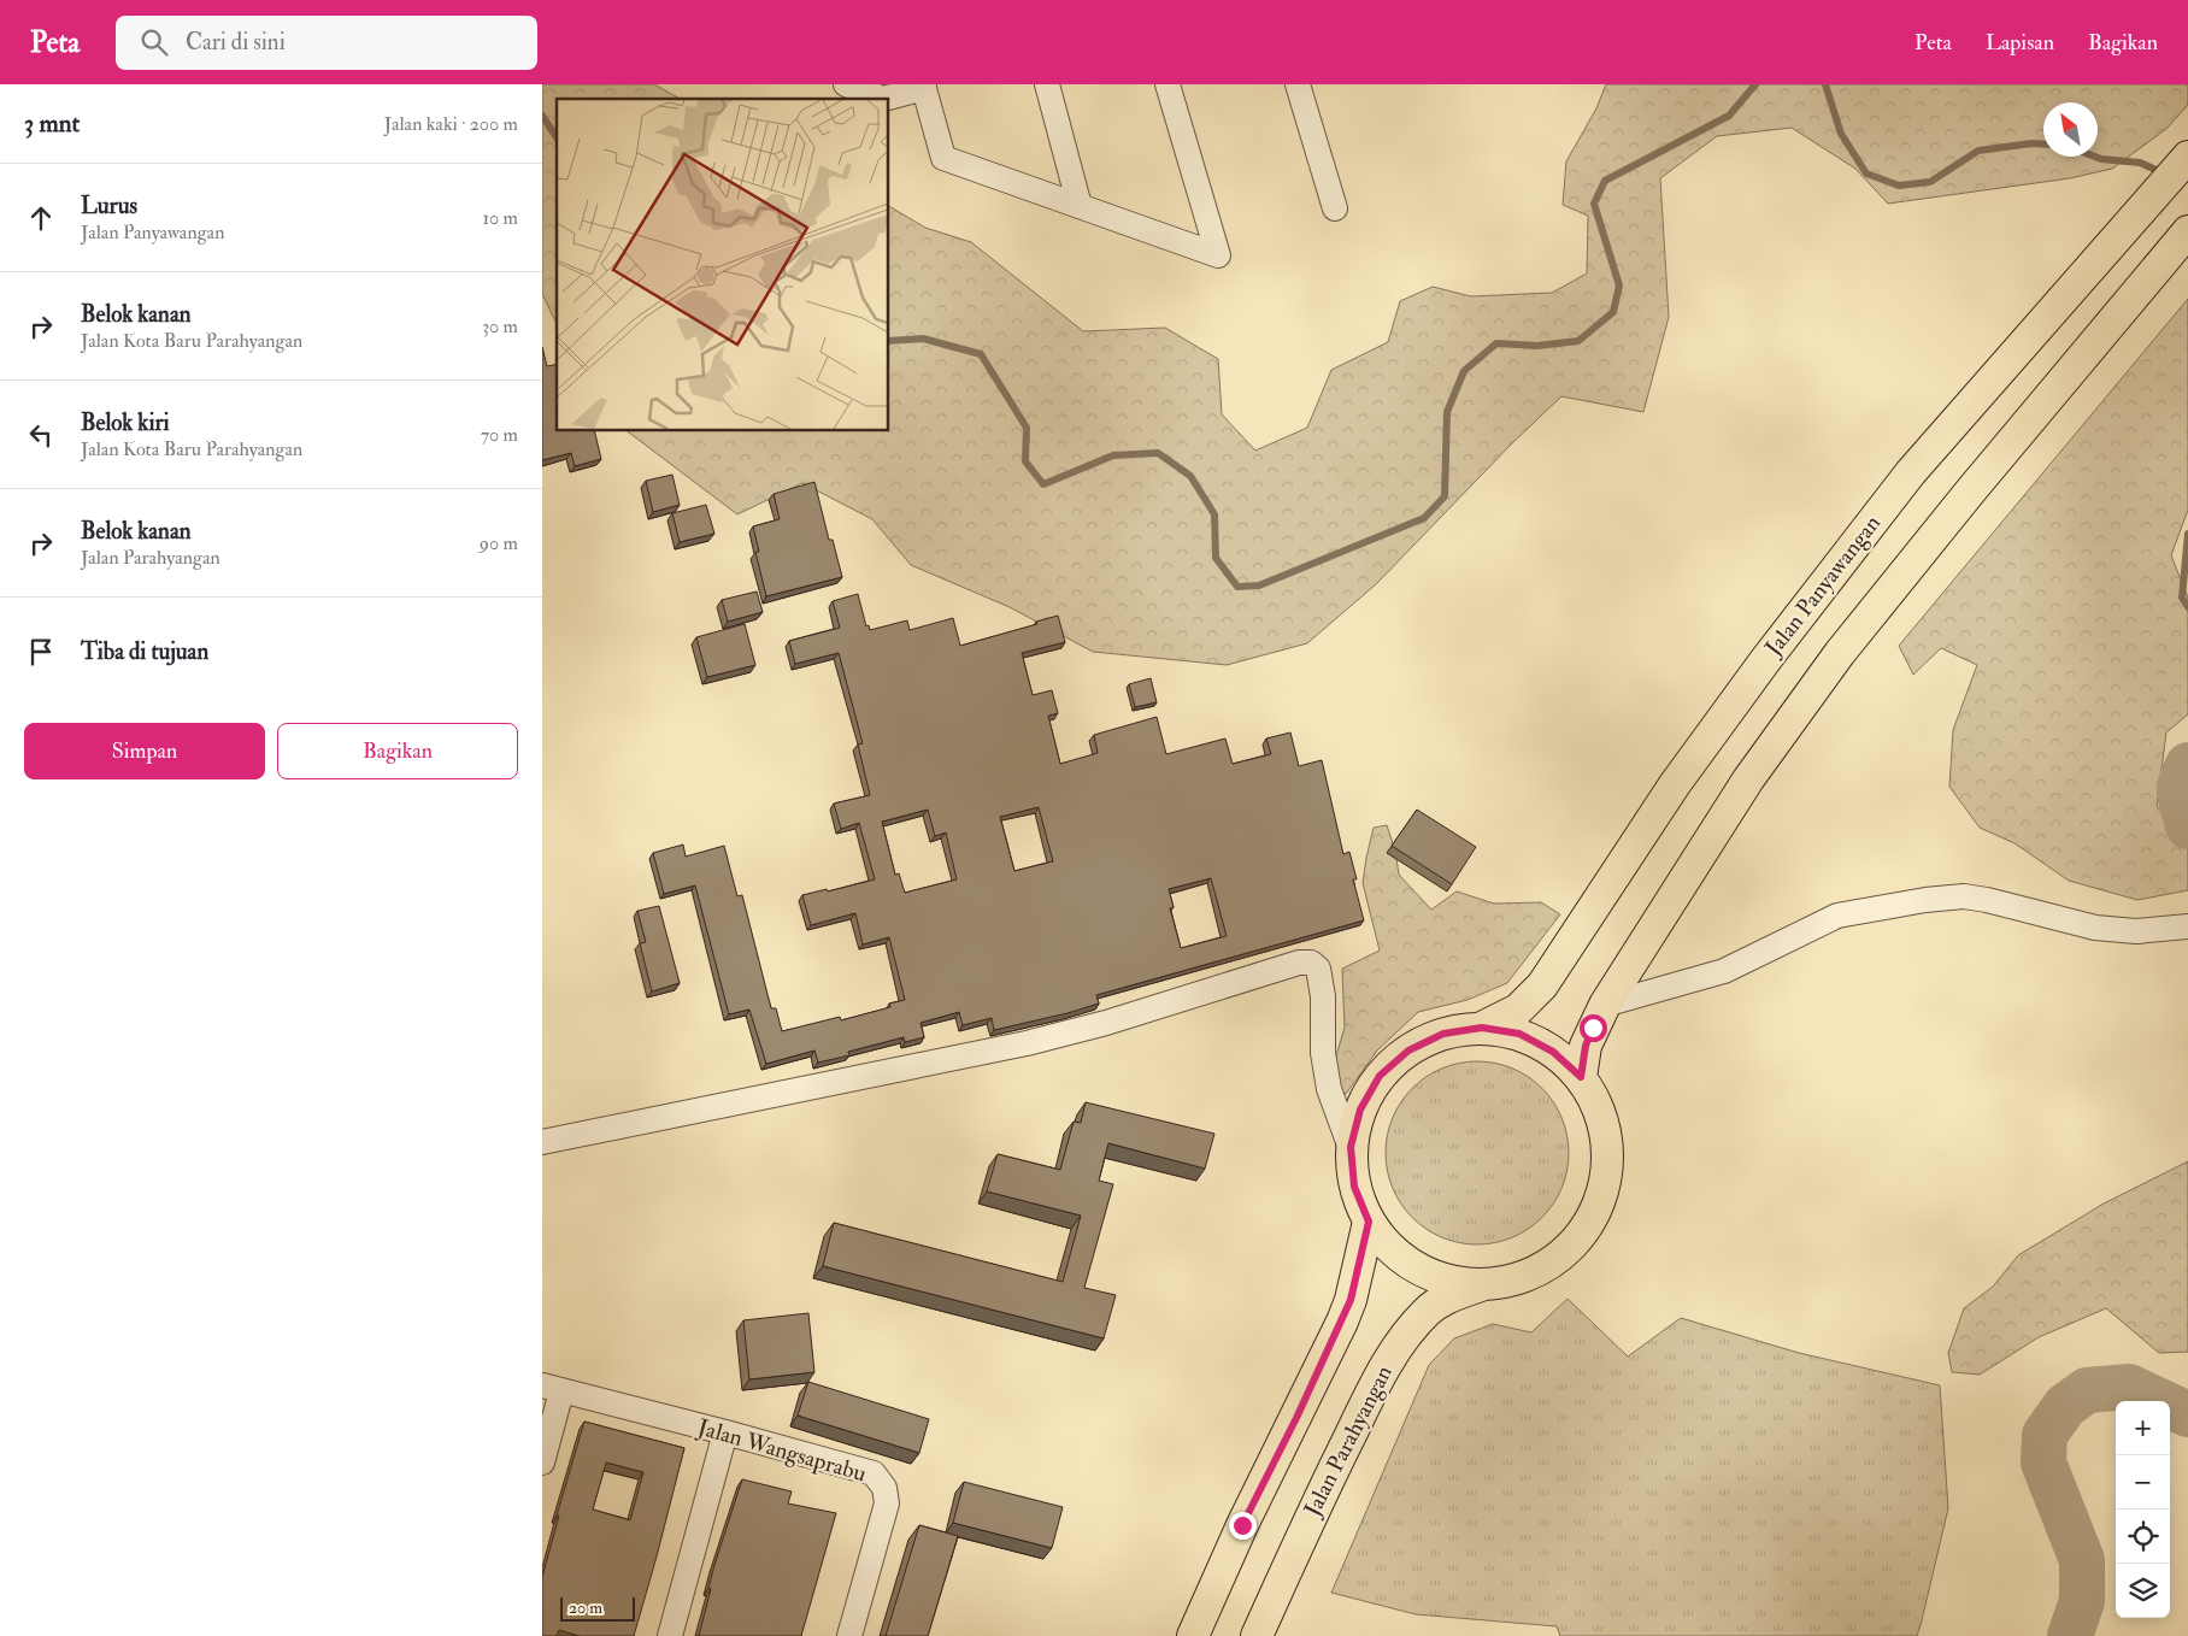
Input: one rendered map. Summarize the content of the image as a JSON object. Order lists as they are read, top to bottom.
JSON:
{
  "streets": {
    "main road": ["Jalan Panyawangan", "Jalan Parahyangan"],
    "street": ["Jalan Wangsaprabu"]
  },
  "scale_bar": "20 m",
  "north": "top left",
  "page": {
    "header": "Peta",
    "search": "Cari di sini",
    "nav": ["Peta", "Lapisan", "Bagikan"],
    "heading": ["3 mnt", "Jalan kaki · 200 m"],
    "list": [
      ["Lurus", "Jalan Panyawangan", "10 m"],
      ["Belok kanan", "Jalan Kota Baru Parahyangan", "30 m"],
      ["Belok kiri", "Jalan Kota Baru Parahyangan", "70 m"],
      ["Belok kanan", "Jalan Parahyangan", "90 m"],
      "Tiba di tujuan"
    ],
    "buttons": ["Simpan", "Bagikan"],
    "map_buttons": ["+", "−"],
    "scale": "20 m"
  }
}
